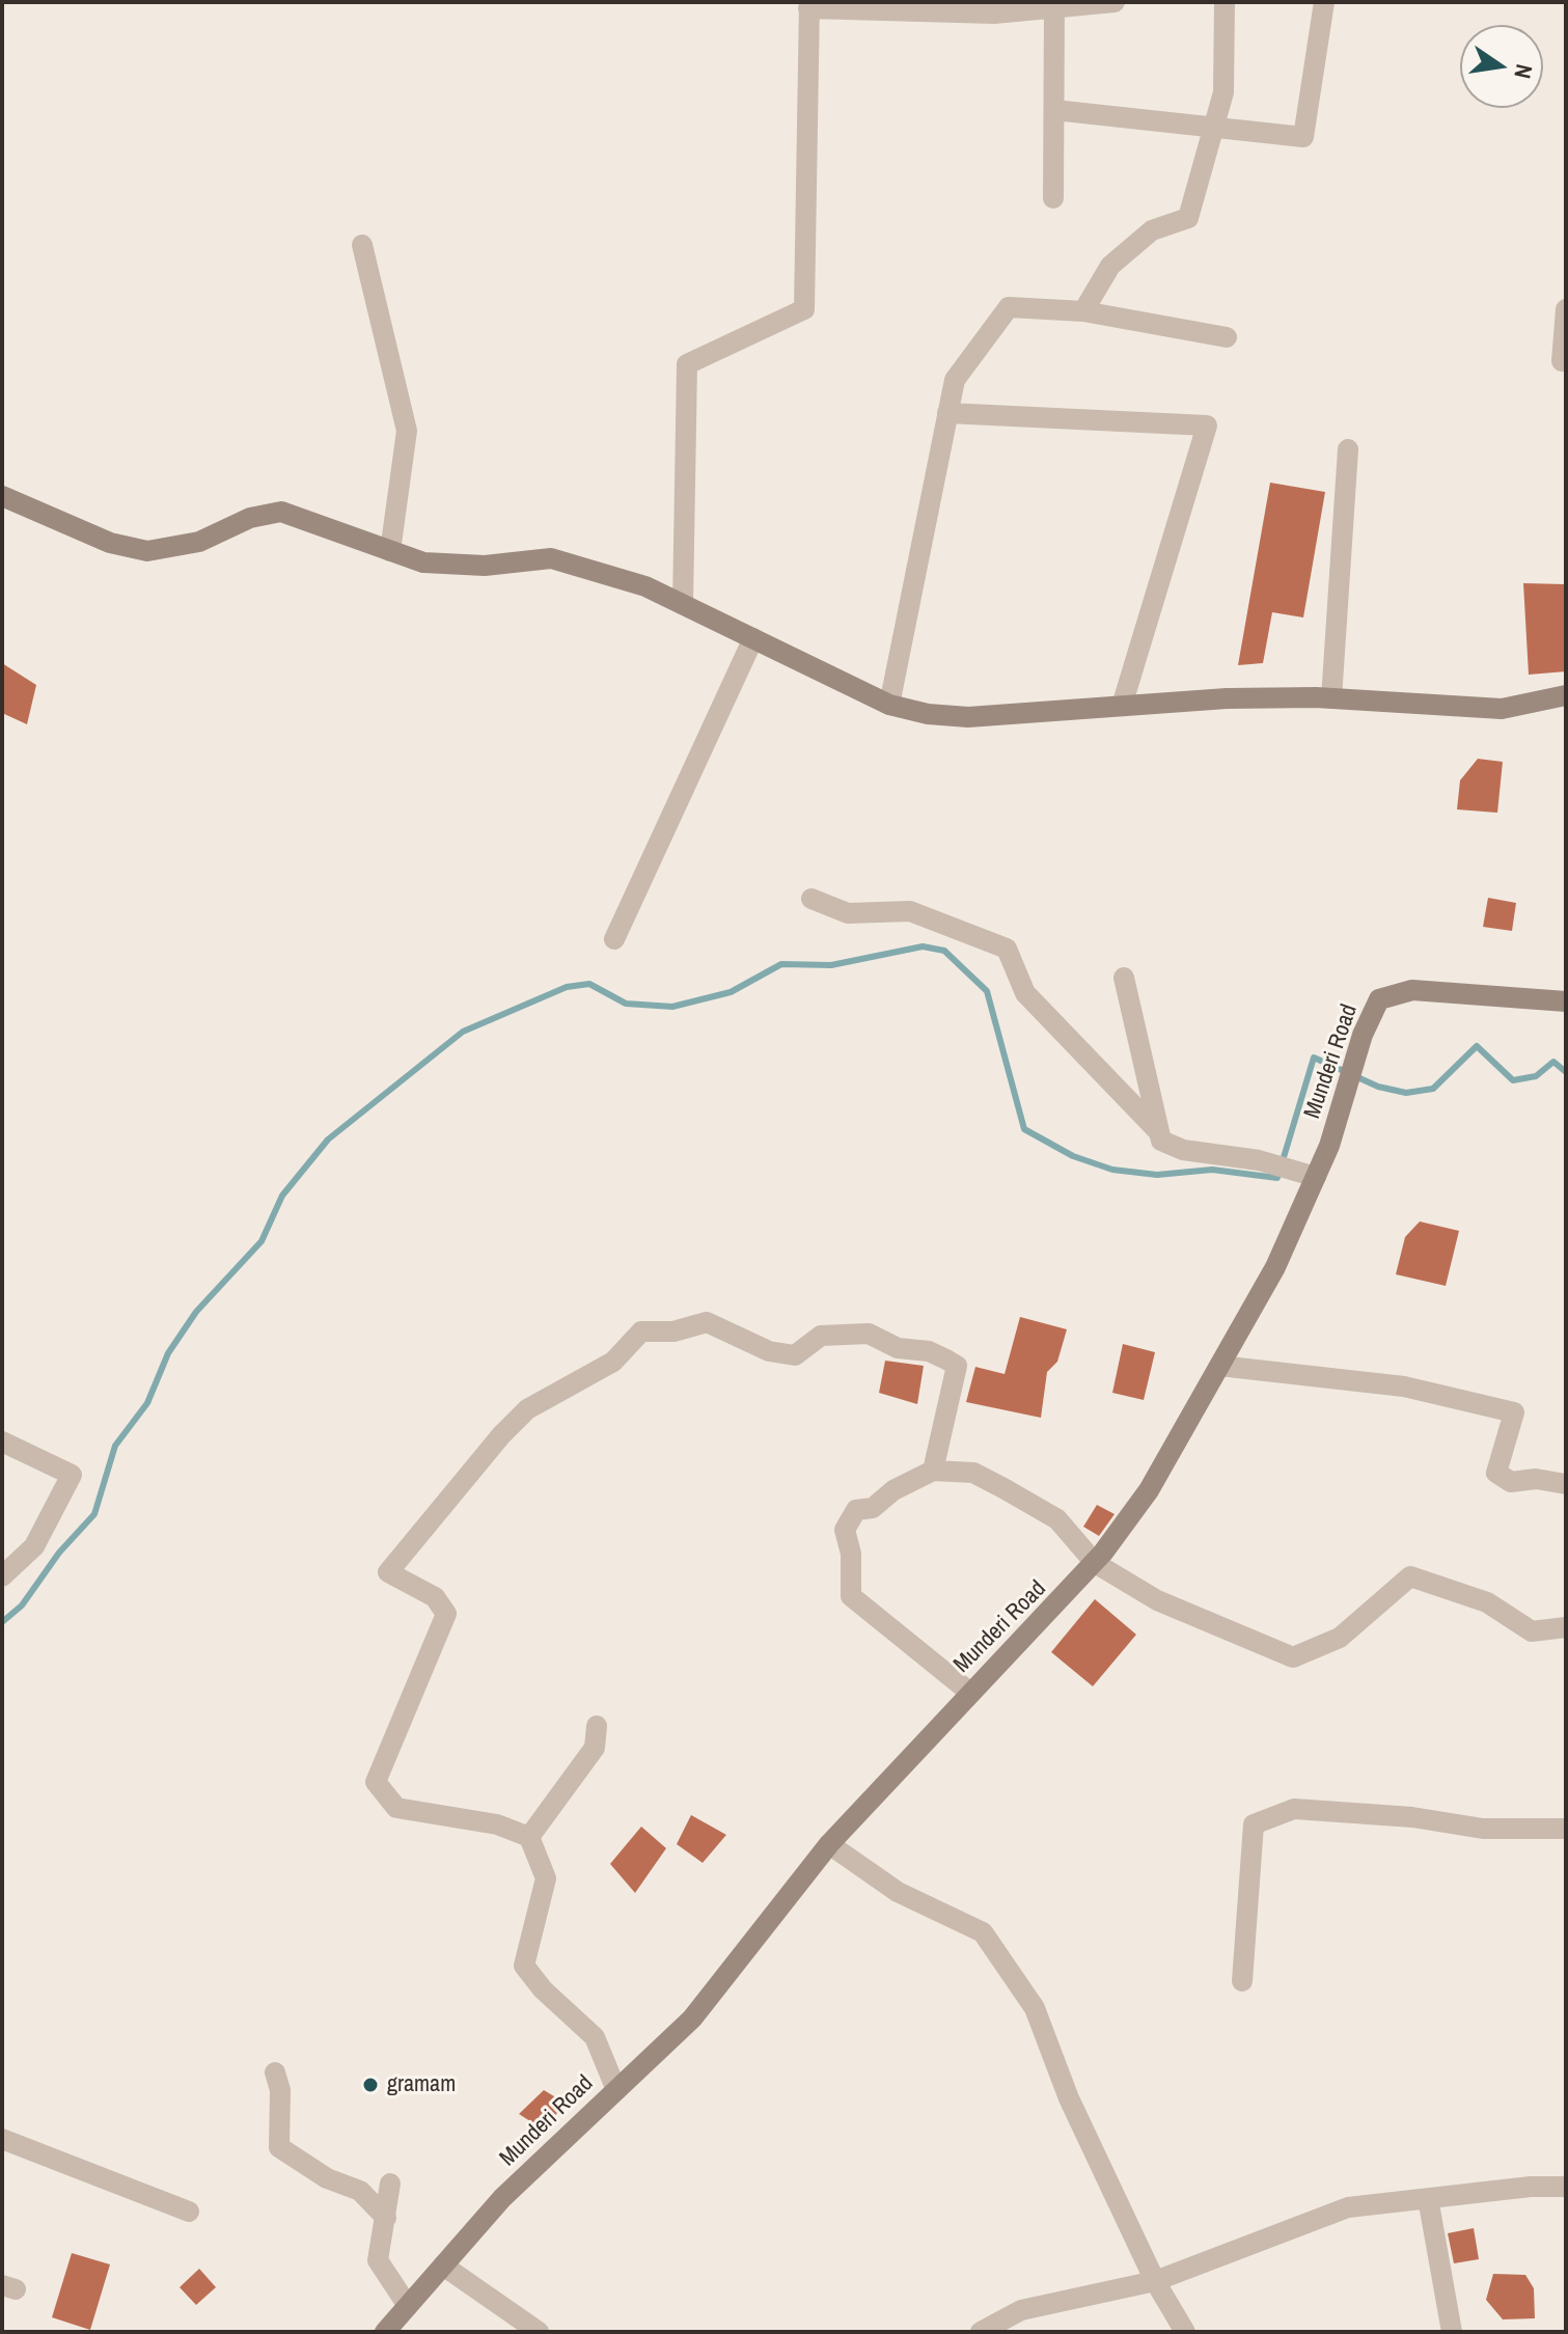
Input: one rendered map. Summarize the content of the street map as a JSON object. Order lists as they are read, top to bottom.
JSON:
{
  "streets": {
    "main road": ["Munderi Road"]
  },
  "places": ["gramam"],
  "north": "right"
}
